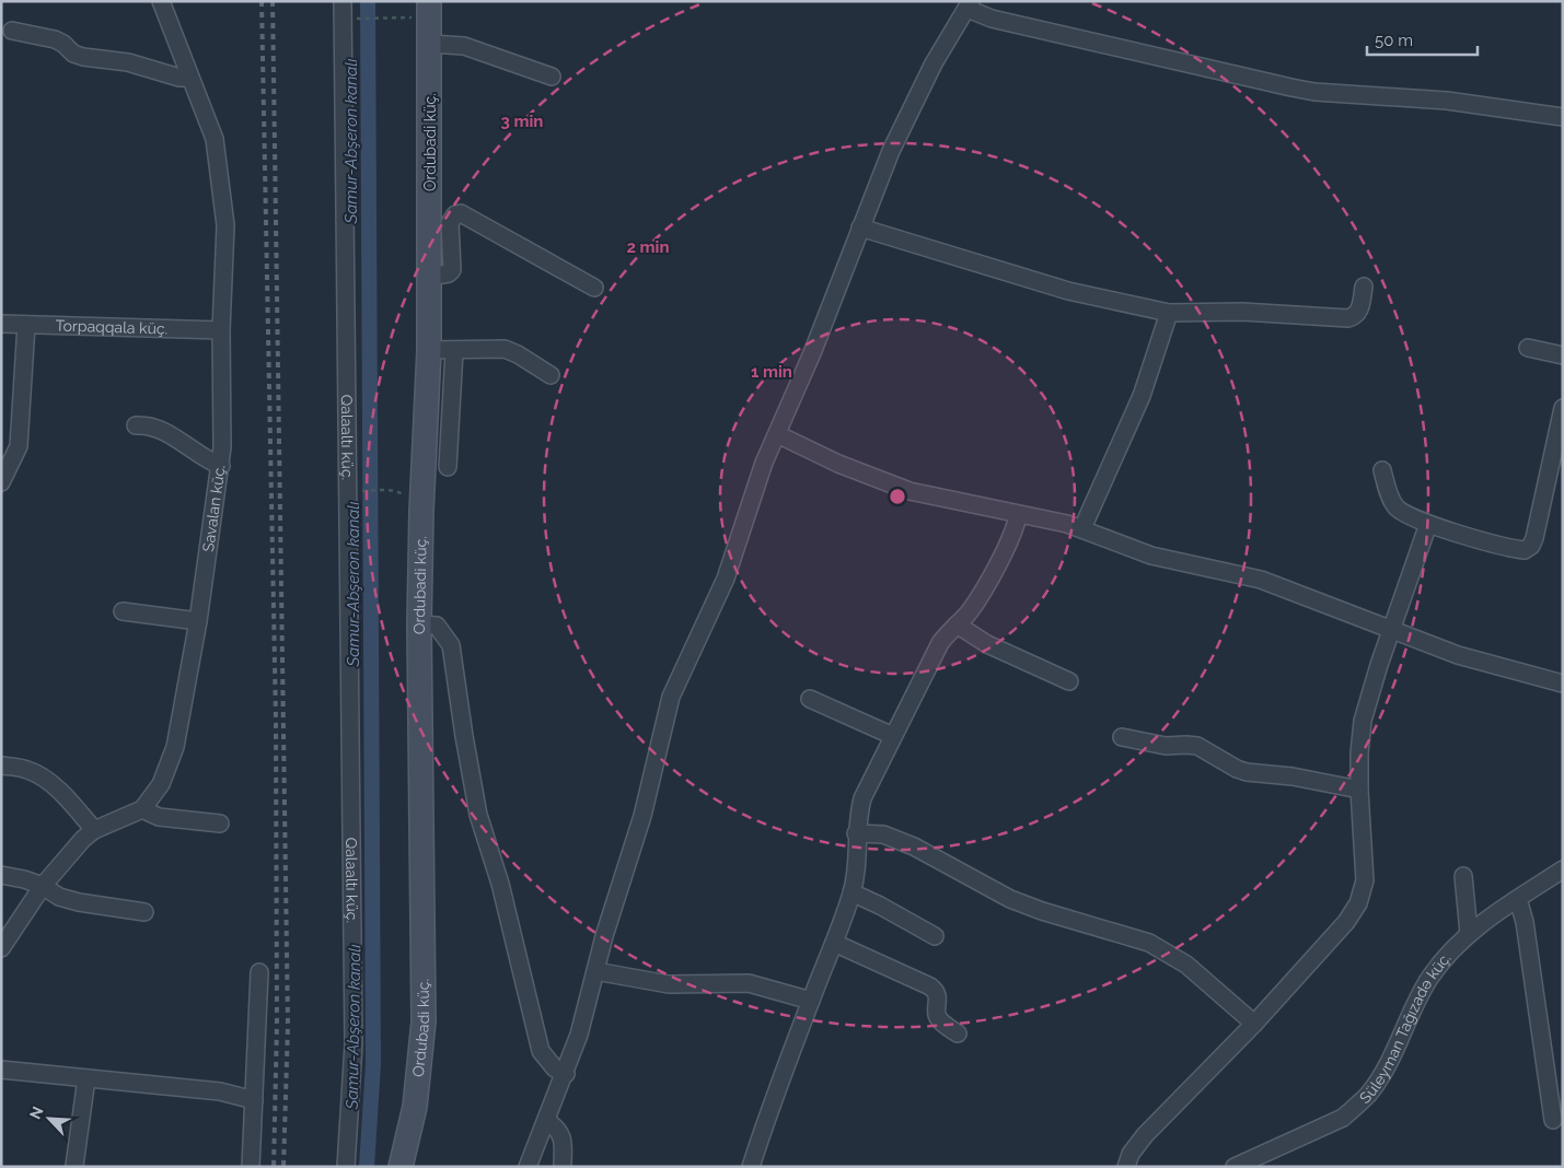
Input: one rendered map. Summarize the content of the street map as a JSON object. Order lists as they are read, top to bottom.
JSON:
{
  "streets": {
    "street": [
      "Ordubadi küç.",
      "Torpaqqala küç.",
      "Qalaaltı küç.",
      "Savalan küç.",
      "Süleyman Tağızadə küç."
    ]
  },
  "crossings": [
    ["Torpaqqala küç.", "Savalan küç."]
  ],
  "water": ["Samur-Abşeron kanalı"],
  "scale_bar": "50 m",
  "north": "top left",
  "rings": ["3 min", "2 min", "1 min"]
}
